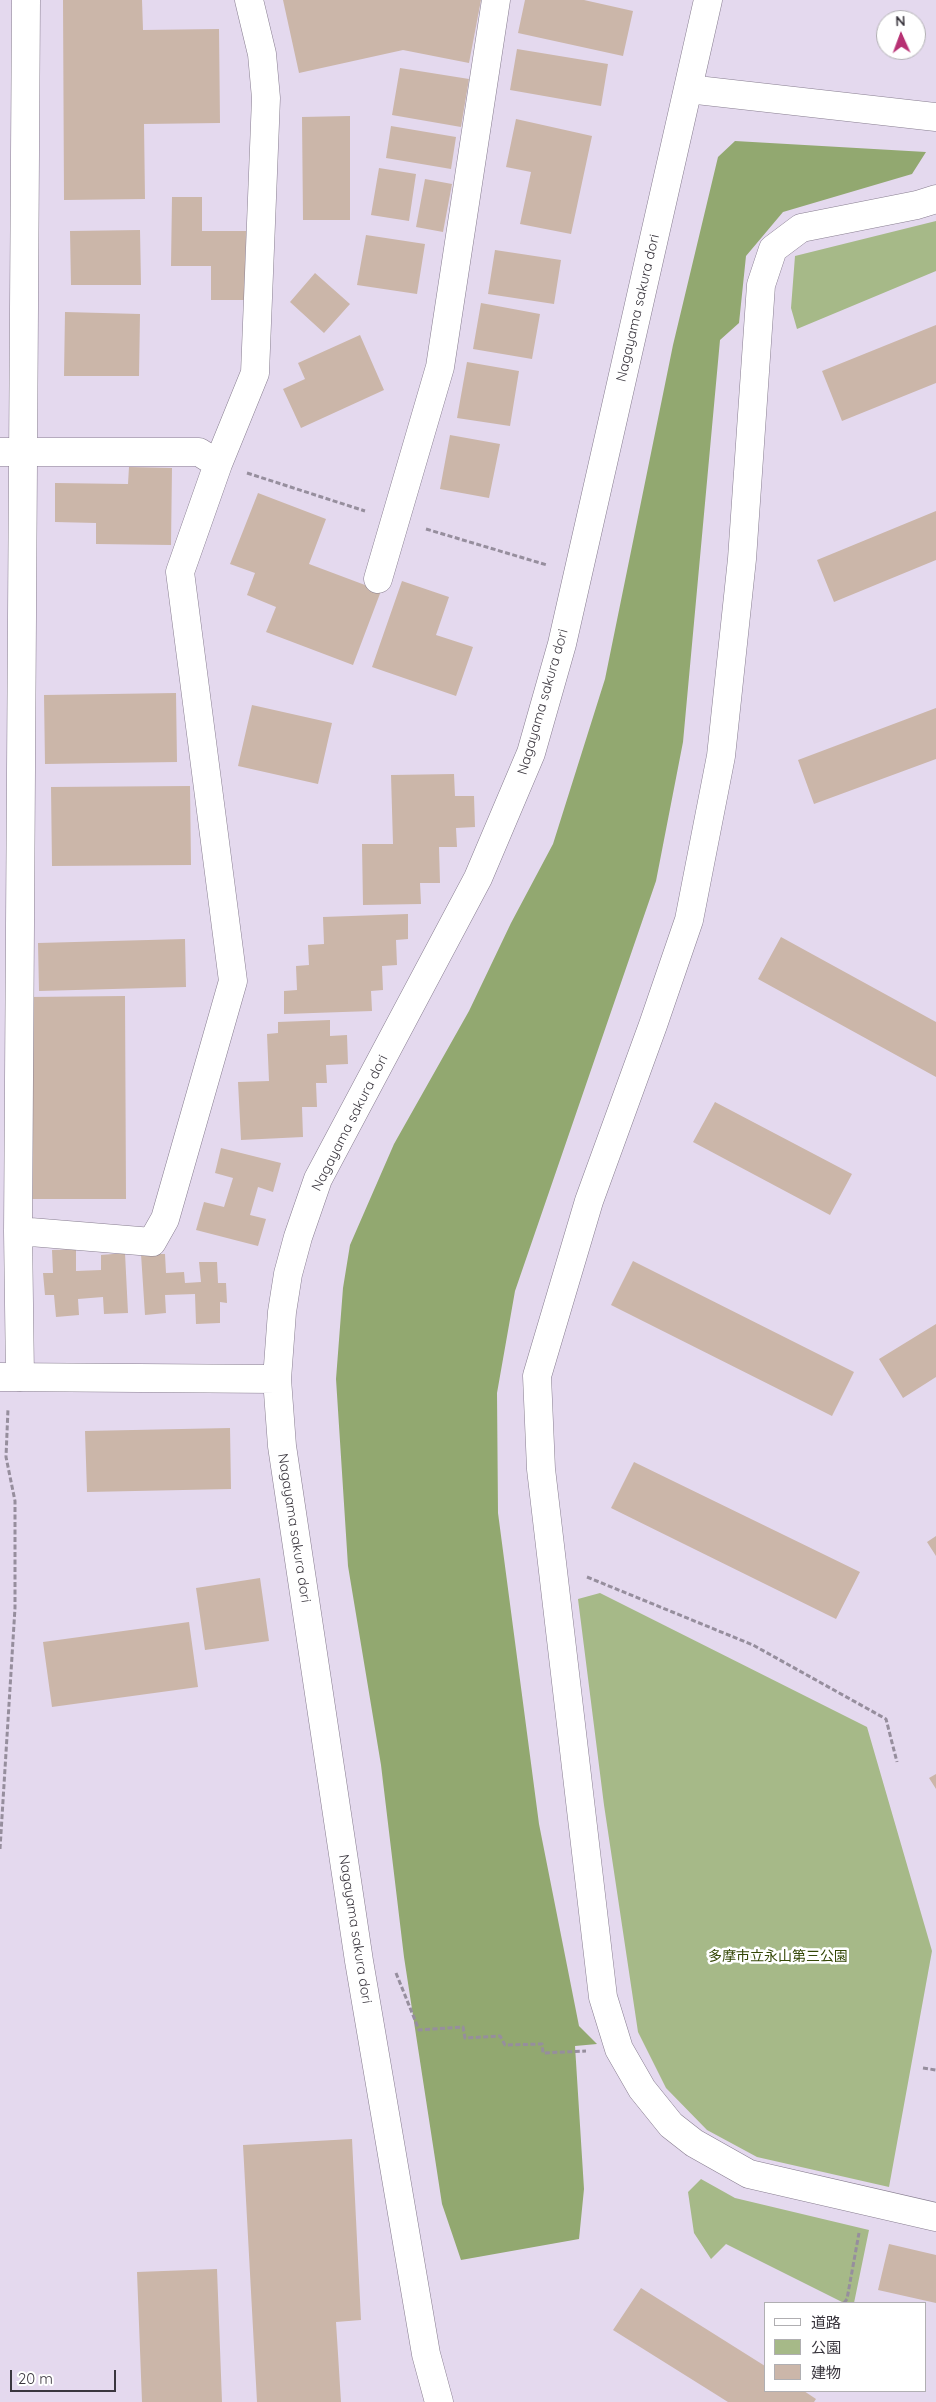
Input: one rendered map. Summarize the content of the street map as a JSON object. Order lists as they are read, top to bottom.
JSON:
{
  "streets": {
    "street": ["Nagayama sakura dori"]
  },
  "parks": ["多摩市立永山第三公園"],
  "legend": ["道路", "公園", "建物"],
  "scale_bar": "20 m",
  "north": "top"
}
